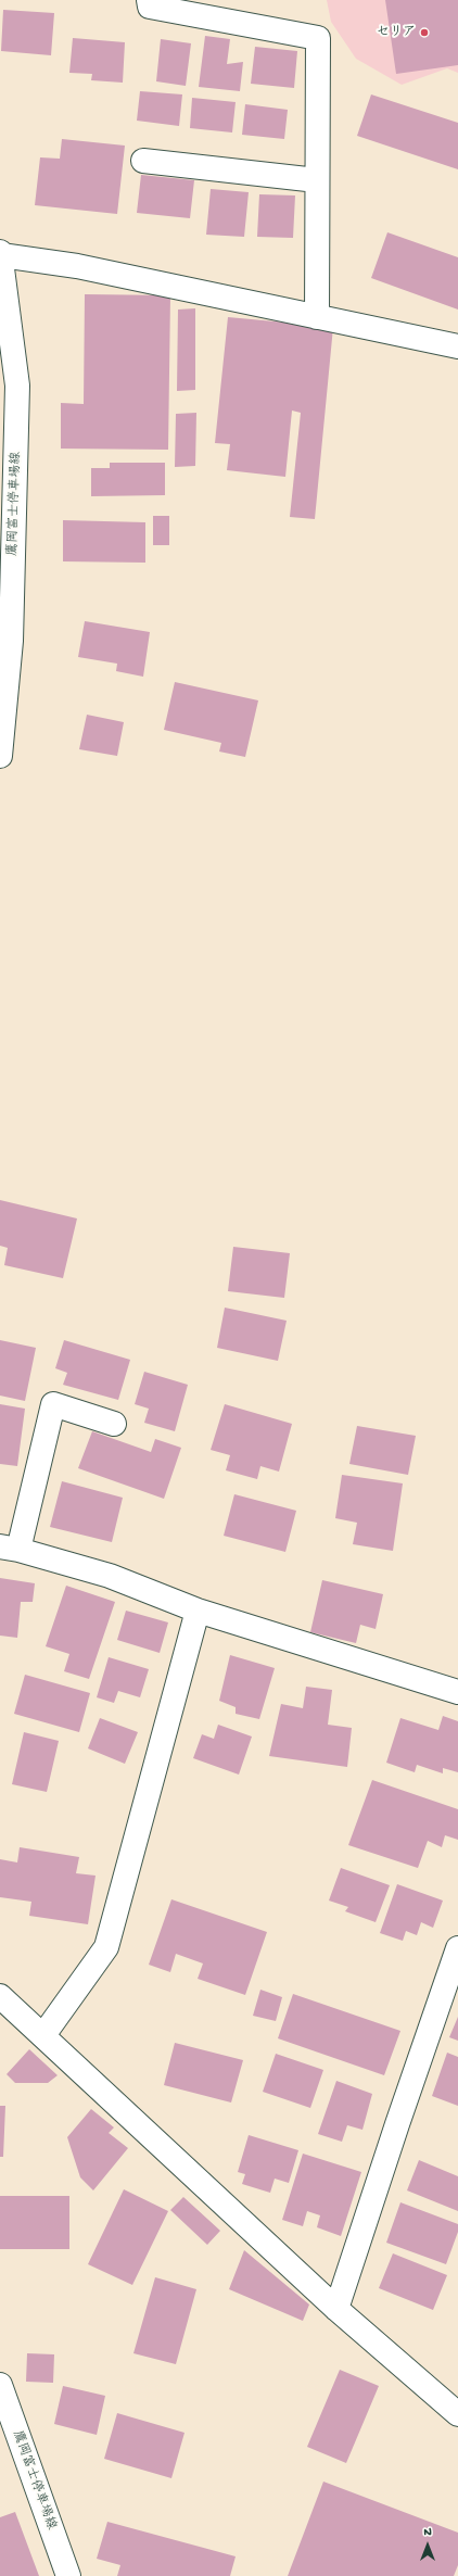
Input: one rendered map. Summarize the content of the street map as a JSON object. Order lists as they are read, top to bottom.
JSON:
{
  "streets": {
    "street": ["鷹岡富士停車場線"]
  },
  "places": ["セリア"],
  "north": "top"
}
